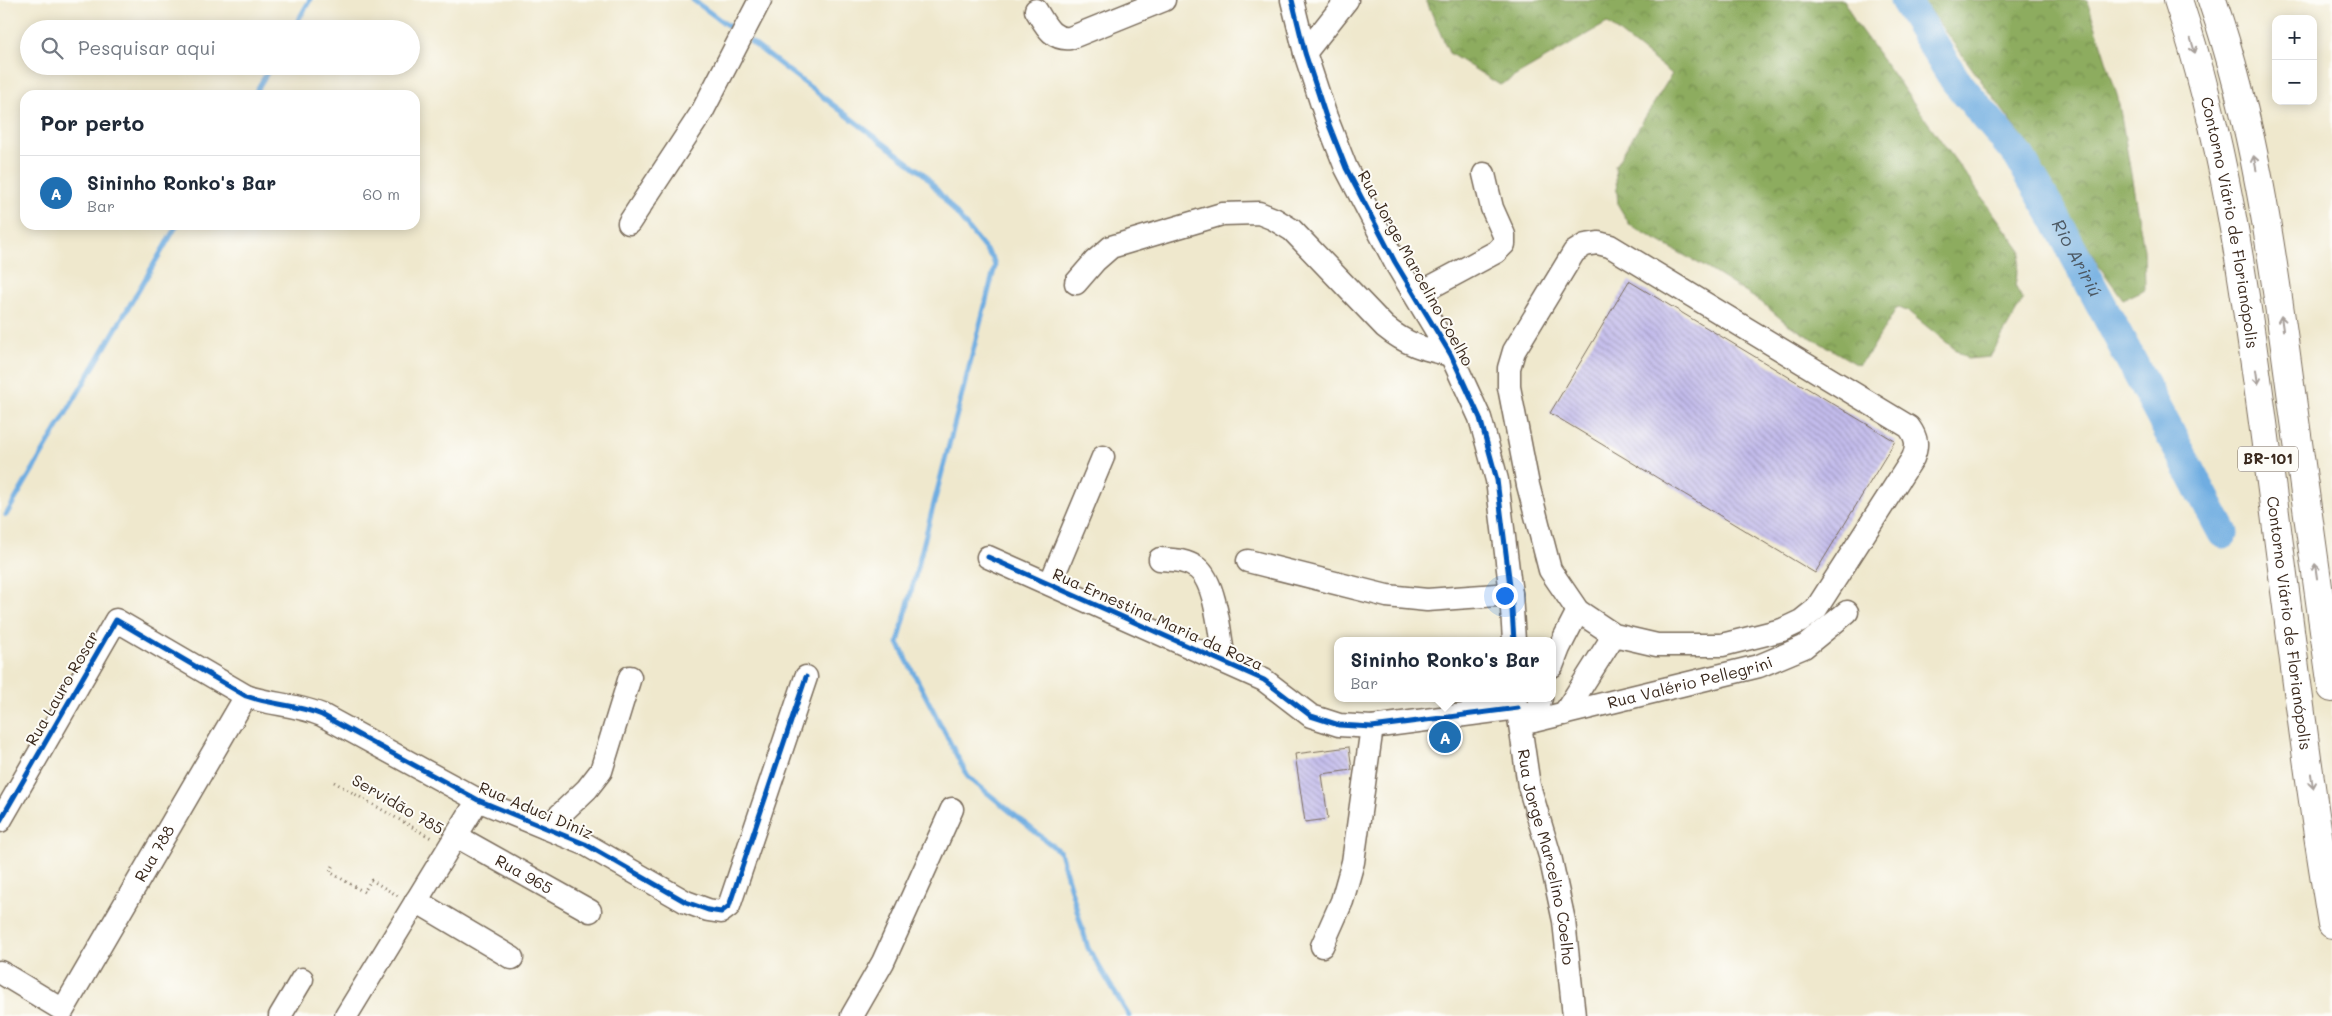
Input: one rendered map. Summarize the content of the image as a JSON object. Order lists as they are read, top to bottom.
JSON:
{
  "streets": {
    "highway": ["Contorno Viário de Florianópolis", "BR-101"],
    "street": [
      "Rua Jorge Marcelino Coelho",
      "Rua Ernestina Maria da Roza",
      "Rua Valério Pellegrini",
      "Rua Lauro Rosar",
      "Rua Aduci Diniz",
      "Rua 788",
      "Rua 965"
    ],
    "path": ["Servidão 785"]
  },
  "crossings": [
    ["Rua Jorge Marcelino Coelho", "Rua Ernestina Maria da Roza"],
    ["Rua Jorge Marcelino Coelho", "Rua Valério Pellegrini"],
    ["Rua Ernestina Maria da Roza", "Rua Valério Pellegrini"],
    ["Rua Lauro Rosar", "Rua Aduci Diniz"],
    ["Servidão 785", "Rua 965"],
    ["Rua Aduci Diniz", "Rua 788"]
  ],
  "water": ["Rio Aririú"],
  "page": {
    "map_buttons": ["+", "−"],
    "search": "Pesquisar aqui",
    "heading": "Por perto",
    "list": [
      {
        "mark": "A",
        "name": "Sininho Ronko's Bar",
        "note": "Bar",
        "value": "60 m"
      }
    ],
    "popup": ["Sininho Ronko's Bar", "Bar"],
    "pins": "A"
  }
}
